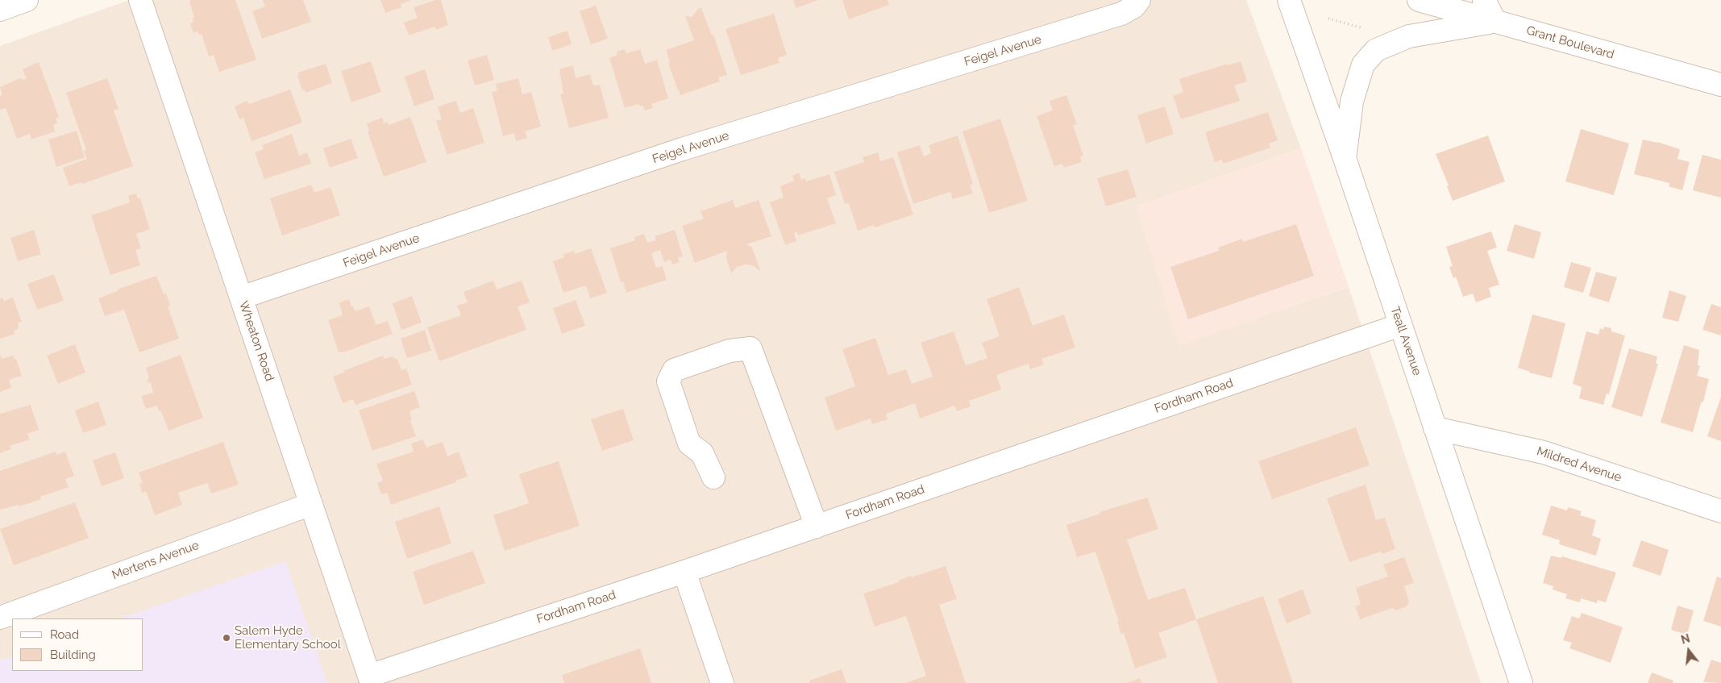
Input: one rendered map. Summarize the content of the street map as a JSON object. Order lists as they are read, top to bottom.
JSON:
{
  "streets": {
    "street": [
      "Grant Boulevard",
      "Feigel Avenue",
      "Wheaton Road",
      "Teall Avenue",
      "Fordham Road",
      "Mildred Avenue",
      "Mertens Avenue"
    ]
  },
  "crossings": [
    ["Feigel Avenue", "Wheaton Road"],
    ["Wheaton Road", "Fordham Road"],
    ["Wheaton Road", "Mertens Avenue"],
    ["Teall Avenue", "Fordham Road"],
    ["Teall Avenue", "Mildred Avenue"]
  ],
  "places": ["Salem Hyde Elementary School"],
  "legend": ["Road", "Building"],
  "north": "top"
}
